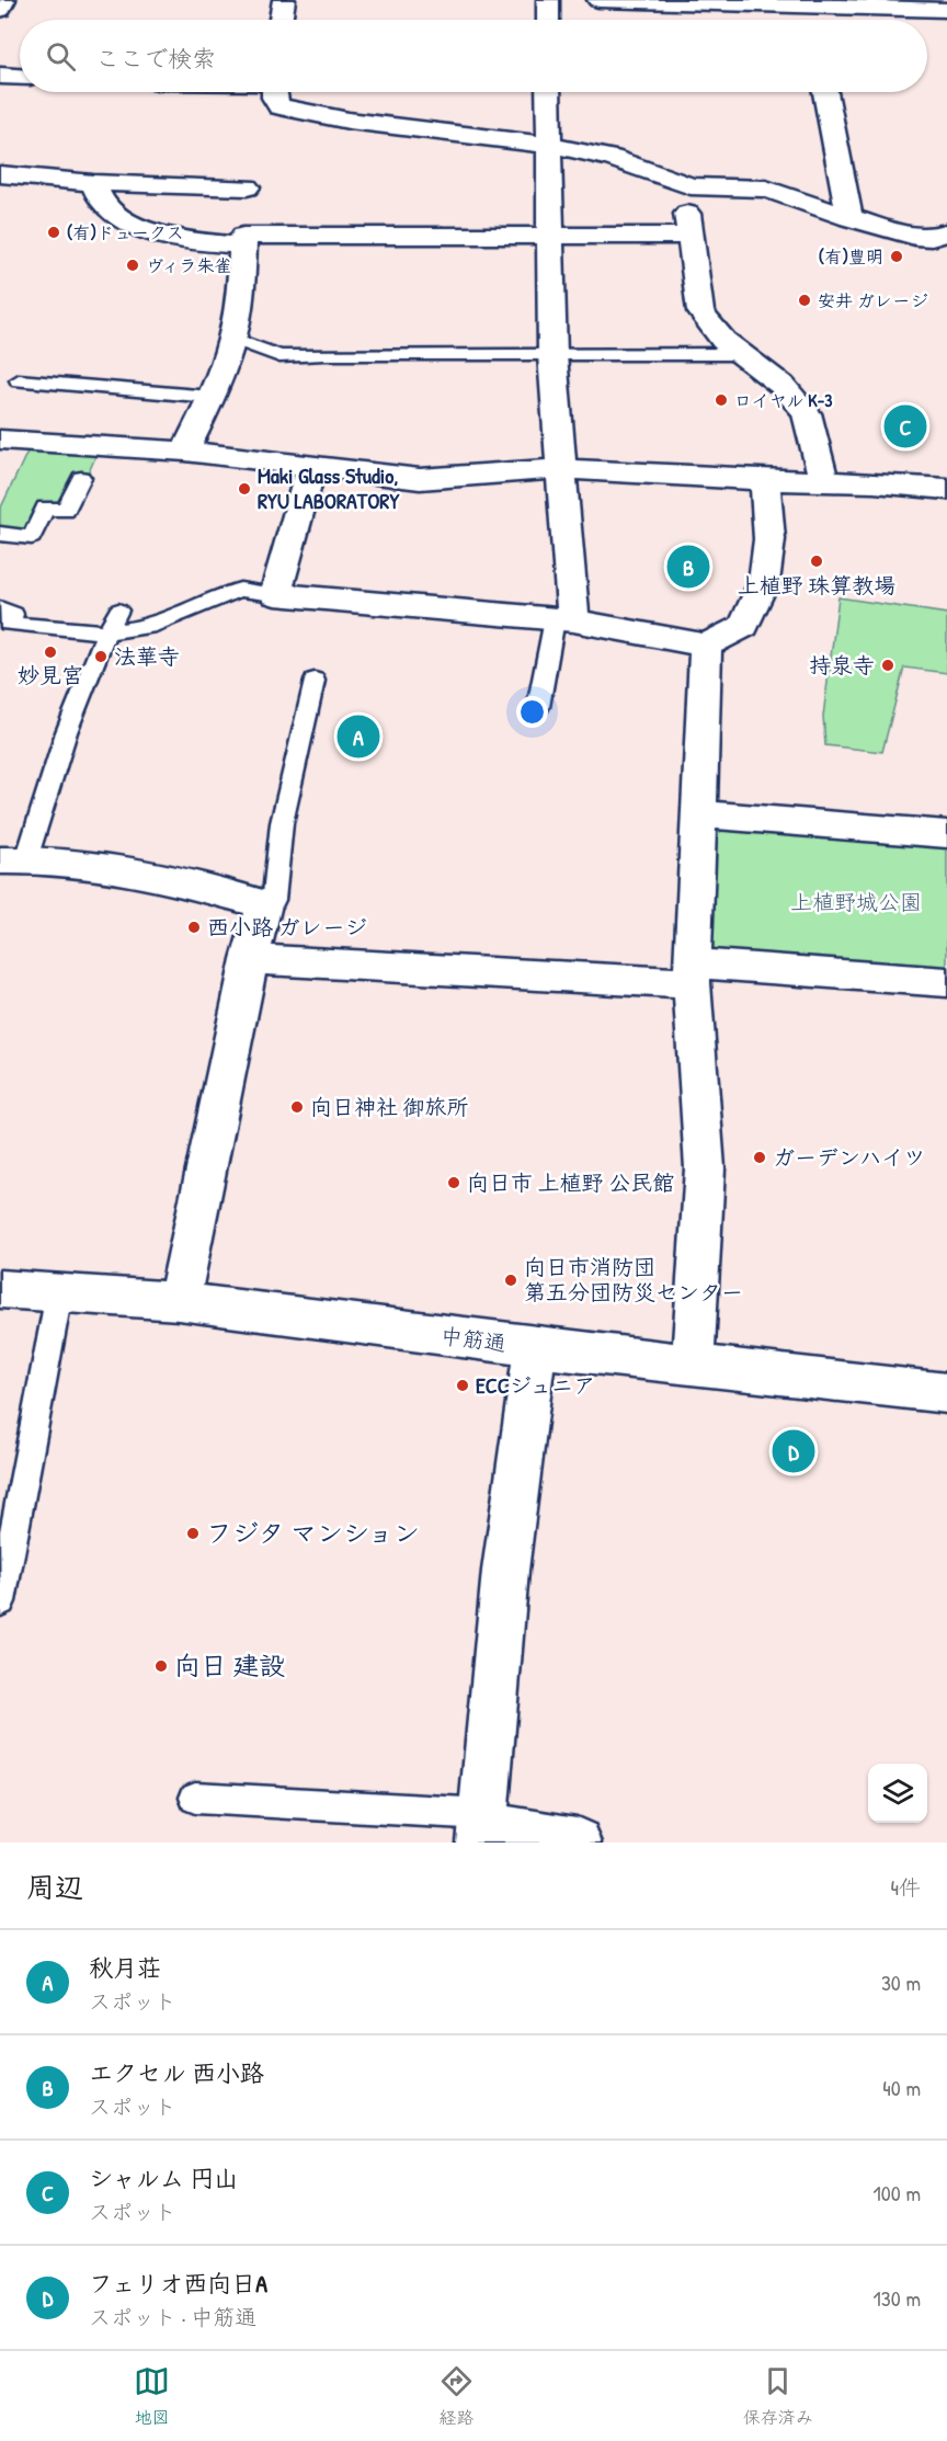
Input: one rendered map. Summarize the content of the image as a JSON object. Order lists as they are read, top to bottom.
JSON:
{
  "streets": {
    "street": ["中筋通"]
  },
  "parks": ["上植野城公園"],
  "places": [
    "(有)ドュークス",
    "(有)豊明",
    "ヴィラ朱雀",
    "安井 ガレージ",
    "ロイヤル K-3",
    "Maki Glass Studio, RYU LABORATORY",
    "上植野 珠算教場",
    "妙見宮",
    "法華寺",
    "持泉寺",
    "西小路 ガレージ",
    "向日神社 御旅所",
    "ガーデンハイツ",
    "向日市 上植野 公民館",
    "向日市消防団 第五分団防災センター",
    "ECCジュニア",
    "フジタ マンション",
    "向日 建設"
  ],
  "page": {
    "search": "ここで検索",
    "pins": [
      "C",
      "B",
      "A",
      "D"
    ],
    "heading": ["周辺", "4件"],
    "list": [
      {
        "mark": "A",
        "name": "秋月荘",
        "note": "スポット",
        "value": "30 m"
      },
      {
        "mark": "B",
        "name": "エクセル 西小路",
        "note": "スポット",
        "value": "40 m"
      },
      {
        "mark": "C",
        "name": "シャルム 円山",
        "note": "スポット",
        "value": "100 m"
      },
      {
        "mark": "D",
        "name": "フェリオ西向日A",
        "note": "スポット · 中筋通",
        "value": "130 m"
      }
    ],
    "nav": ["地図", "経路", "保存済み"]
  }
}
